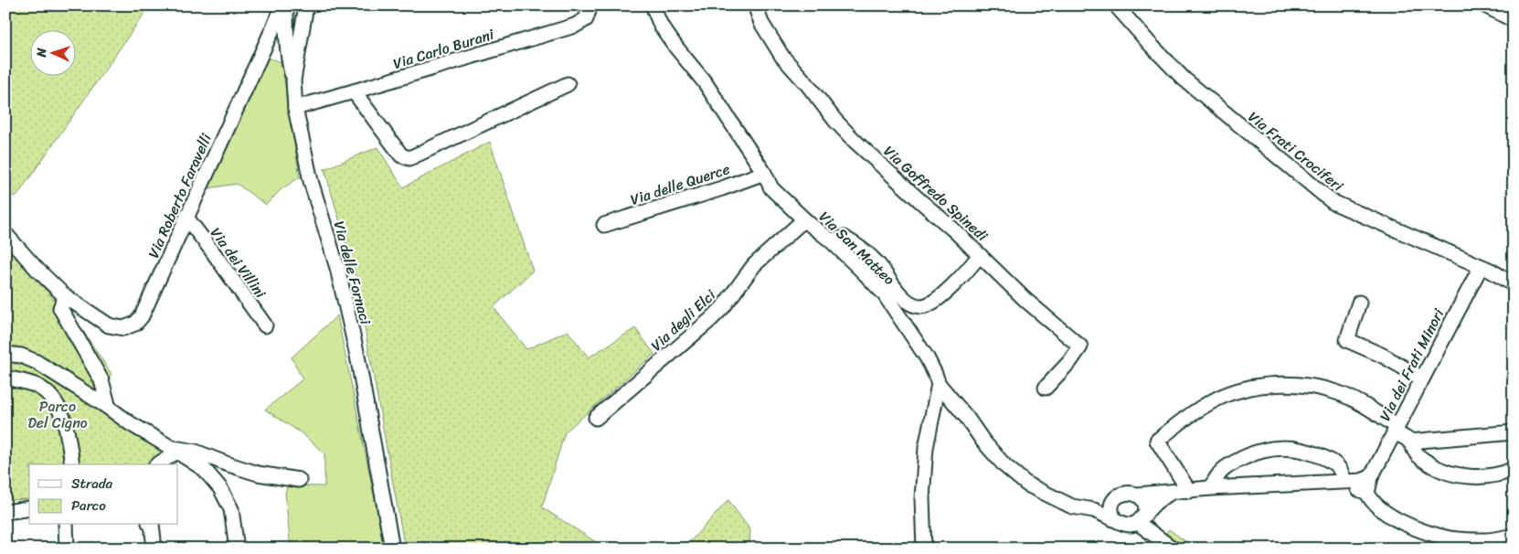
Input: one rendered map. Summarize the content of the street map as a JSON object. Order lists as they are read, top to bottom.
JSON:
{
  "streets": {
    "street": [
      "Via Carlo Burani",
      "Via Frati Crociferi",
      "Via delle Querce",
      "Via Goffredo Spinedi",
      "Via Roberto Faravelli",
      "Via San Matteo",
      "Via dei Villini",
      "Via delle Fornaci",
      "Via degli Elci",
      "Via dei Frati Minori"
    ]
  },
  "crossings": [
    ["Via Carlo Burani", "Via delle Fornaci"],
    ["Via Frati Crociferi", "Via dei Frati Minori"],
    ["Via delle Querce", "Via San Matteo"],
    ["Via Roberto Faravelli", "Via dei Villini"],
    ["Via San Matteo", "Via degli Elci"]
  ],
  "parks": ["Parco Del Cigno"],
  "legend": ["Strada", "Parco"],
  "north": "left"
}
